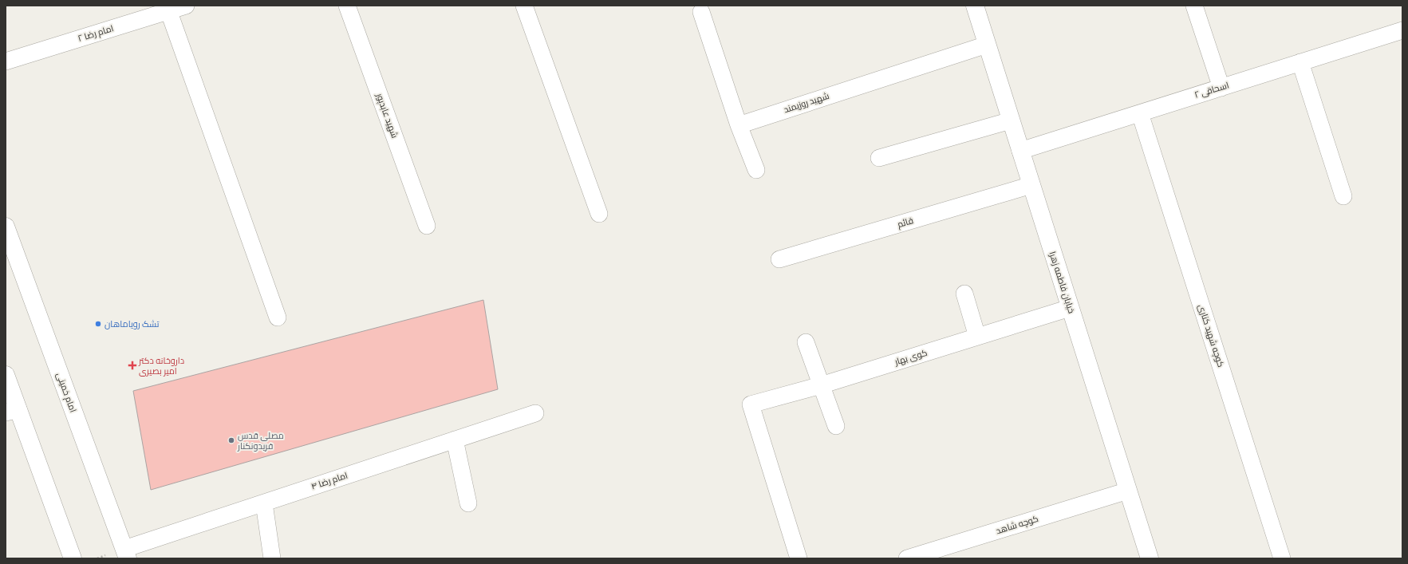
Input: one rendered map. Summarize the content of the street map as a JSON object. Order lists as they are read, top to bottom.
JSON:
{
  "streets": {
    "street": [
      "امام رضا ۲",
      "اسحاقی ۲",
      "شهید روزیمند",
      "شهید عابدپور",
      "قائم",
      "خیابان فاطمه زهرا",
      "کوچه شهید کناری",
      "کوی بهار",
      "امام خمینی",
      "امام رضا ۴",
      "کوچه شاهد"
    ]
  },
  "crossings": [
    ["اسحاقی ۲", "خیابان فاطمه زهرا"],
    ["اسحاقی ۲", "کوچه شهید کناری"],
    ["شهید روزیمند", "خیابان فاطمه زهرا"],
    ["قائم", "خیابان فاطمه زهرا"],
    ["خیابان فاطمه زهرا", "کوی بهار"],
    ["خیابان فاطمه زهرا", "کوچه شاهد"],
    ["امام خمینی", "امام رضا ۴"]
  ],
  "places": {
    "other": ["تشک رویاماهان", "مصلی قدس فریدونکنار"],
    "health": ["داروخانه دکتر امیر بصیری"]
  }
}
